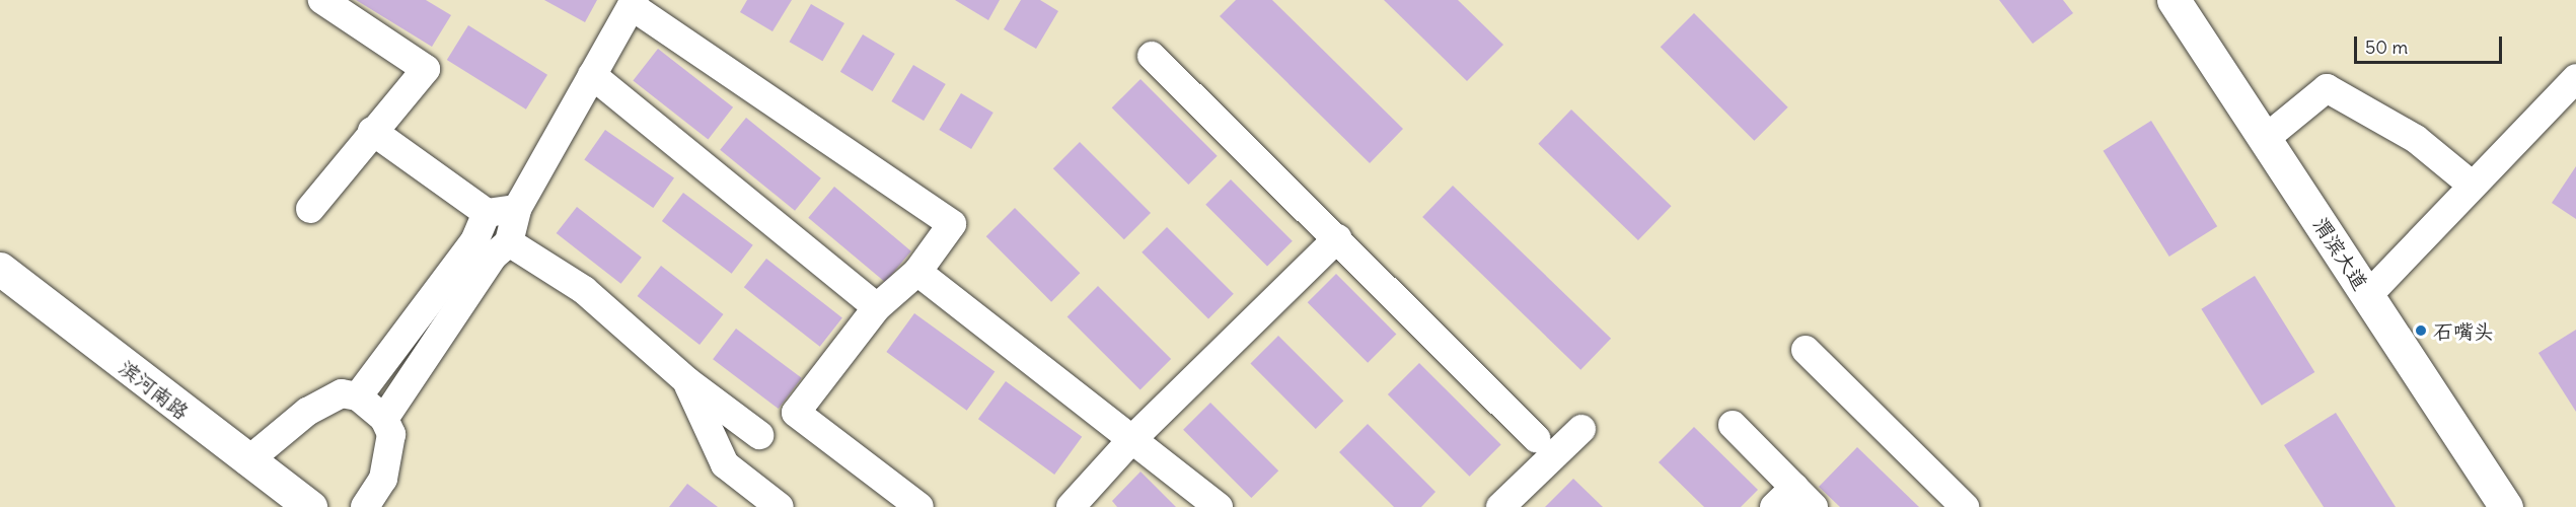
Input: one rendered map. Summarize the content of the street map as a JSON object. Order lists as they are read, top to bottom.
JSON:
{
  "streets": {
    "main road": ["渭滨大道", "滨河南路"]
  },
  "places": ["石嘴头"],
  "scale_bar": "50 m"
}
